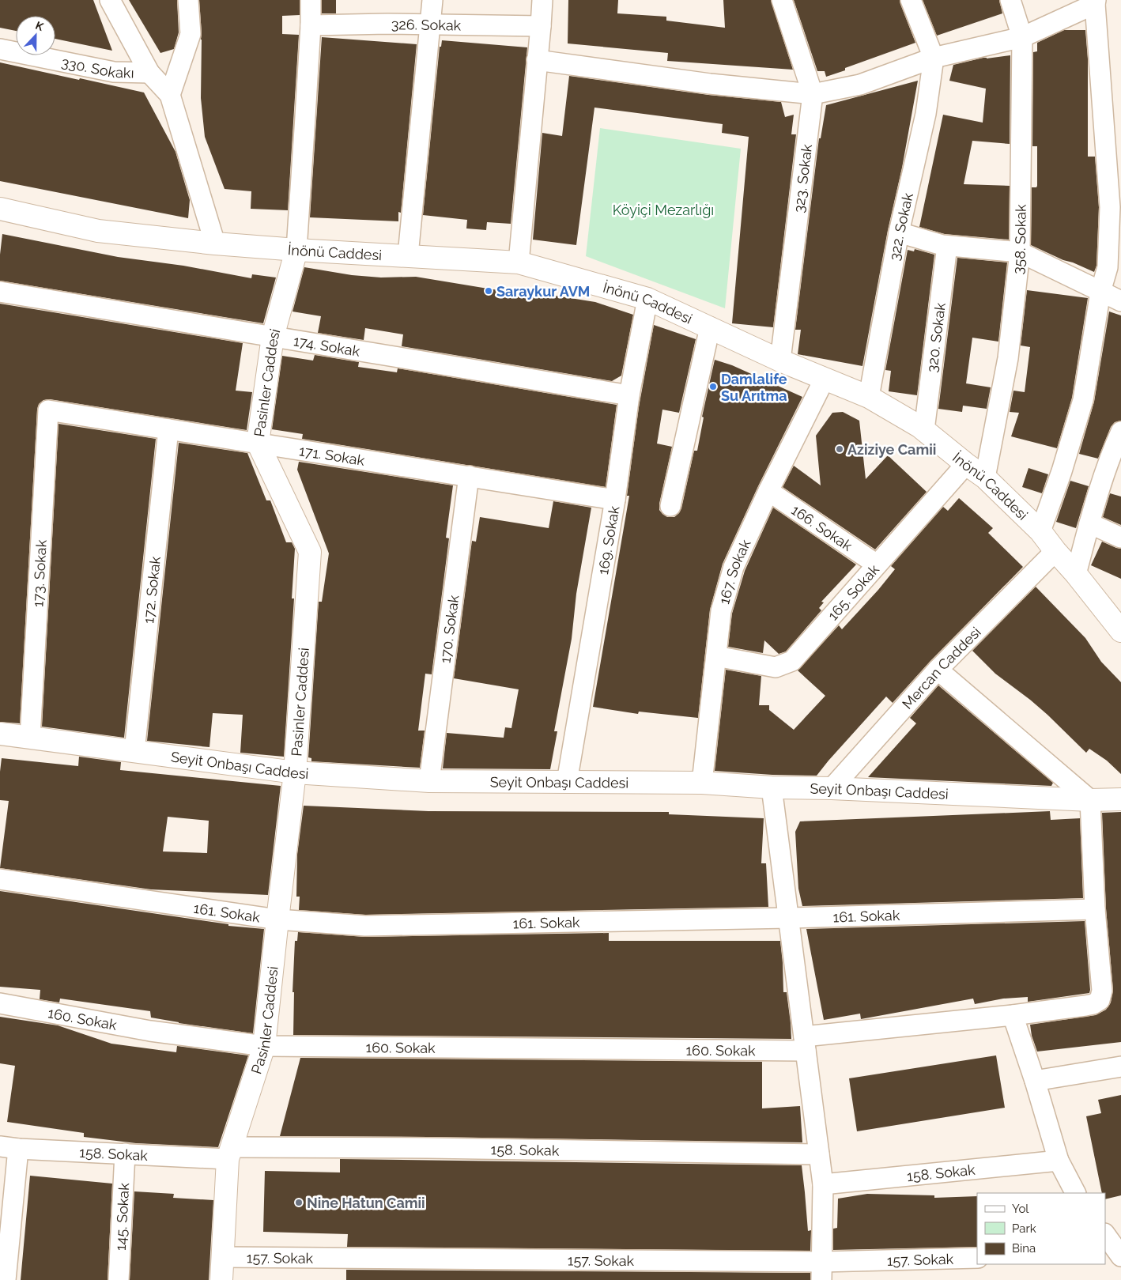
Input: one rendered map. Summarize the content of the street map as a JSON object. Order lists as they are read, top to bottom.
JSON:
{
  "streets": {
    "street": [
      "326. Sokak",
      "330. Sokakı",
      "323. Sokak",
      "322. Sokak",
      "358. Sokak",
      "İnönü Caddesi",
      "320. Sokak",
      "174. Sokak",
      "Pasinler Caddesi",
      "171. Sokak",
      "166. Sokak",
      "169. Sokak",
      "167. Sokak",
      "173. Sokak",
      "172. Sokak",
      "165. Sokak",
      "170. Sokak",
      "Mercan Caddesi",
      "Seyit Onbaşı Caddesi",
      "161. Sokak",
      "160. Sokak",
      "158. Sokak",
      "145. Sokak",
      "157. Sokak"
    ]
  },
  "crossings": [
    ["323. Sokak", "İnönü Caddesi"],
    ["322. Sokak", "İnönü Caddesi"],
    ["358. Sokak", "İnönü Caddesi"],
    ["İnönü Caddesi", "320. Sokak"],
    ["İnönü Caddesi", "Pasinler Caddesi"],
    ["İnönü Caddesi", "169. Sokak"],
    ["İnönü Caddesi", "167. Sokak"],
    ["İnönü Caddesi", "165. Sokak"],
    ["İnönü Caddesi", "Mercan Caddesi"],
    ["174. Sokak", "Pasinler Caddesi"],
    ["174. Sokak", "169. Sokak"],
    ["Pasinler Caddesi", "171. Sokak"],
    ["Pasinler Caddesi", "Seyit Onbaşı Caddesi"],
    ["Pasinler Caddesi", "161. Sokak"],
    ["Pasinler Caddesi", "160. Sokak"],
    ["Pasinler Caddesi", "158. Sokak"],
    ["Pasinler Caddesi", "157. Sokak"],
    ["171. Sokak", "169. Sokak"],
    ["171. Sokak", "173. Sokak"],
    ["171. Sokak", "172. Sokak"],
    ["171. Sokak", "170. Sokak"],
    ["166. Sokak", "167. Sokak"],
    ["166. Sokak", "165. Sokak"],
    ["169. Sokak", "Seyit Onbaşı Caddesi"],
    ["167. Sokak", "165. Sokak"],
    ["167. Sokak", "Seyit Onbaşı Caddesi"],
    ["173. Sokak", "Seyit Onbaşı Caddesi"],
    ["172. Sokak", "Seyit Onbaşı Caddesi"],
    ["170. Sokak", "Seyit Onbaşı Caddesi"],
    ["Mercan Caddesi", "Seyit Onbaşı Caddesi"],
    ["161. Sokak", "160. Sokak"],
    ["158. Sokak", "145. Sokak"]
  ],
  "parks": ["Köyiçi Mezarlığı"],
  "places": [
    "Saraykur AVM",
    "Damlalife Su Arıtma",
    "Aziziye Camii",
    "Nine Hatun Camii"
  ],
  "legend": ["Yol", "Park", "Bina"],
  "north": "top"
}
